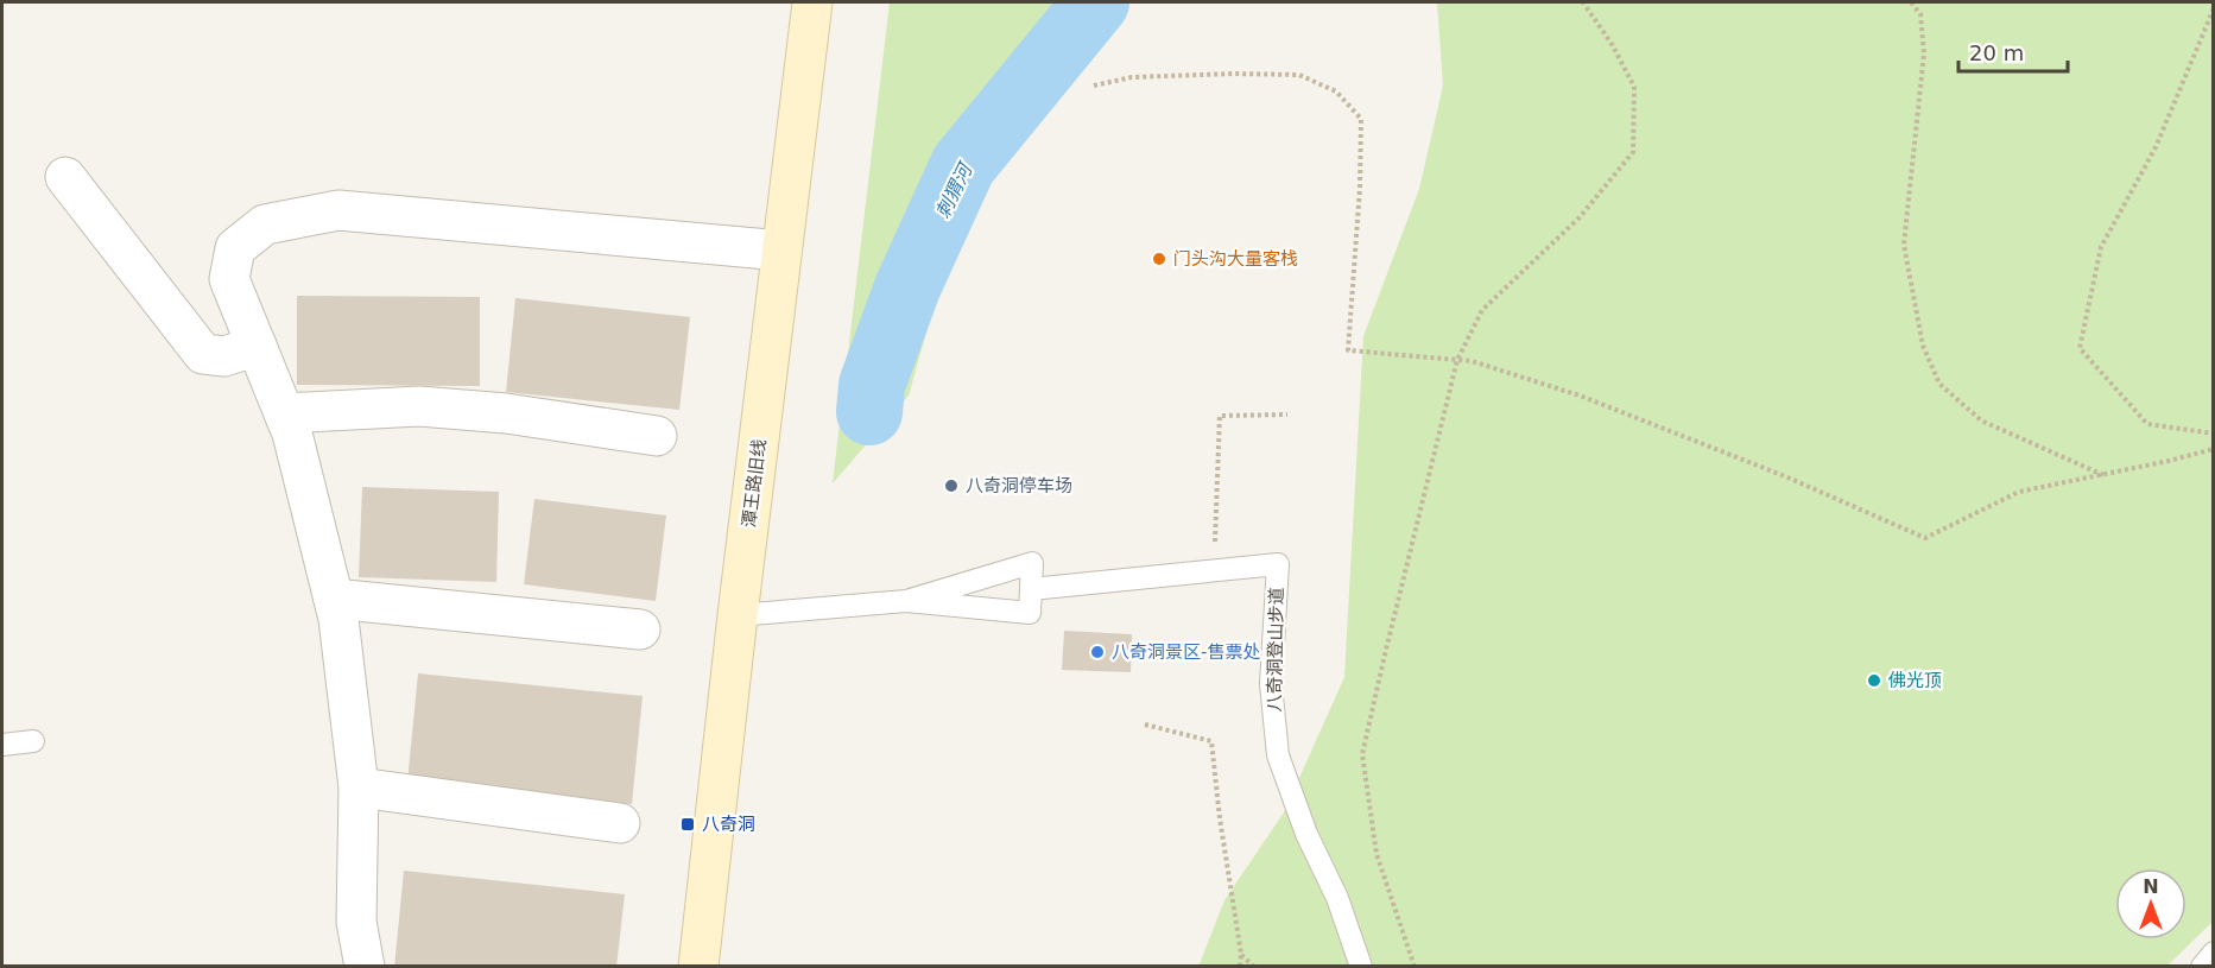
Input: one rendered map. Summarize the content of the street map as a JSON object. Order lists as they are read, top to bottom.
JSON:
{
  "streets": {
    "main road": ["潭王路旧线"],
    "lane": ["八奇洞登山步道"]
  },
  "water": ["刺猬河"],
  "places": {
    "other": [
      "门头沟大量客栈",
      "八奇洞停车场",
      "八奇洞景区-售票处",
      "佛光顶"
    ],
    "transit": ["八奇洞"]
  },
  "scale_bar": "20 m",
  "north": "top"
}
